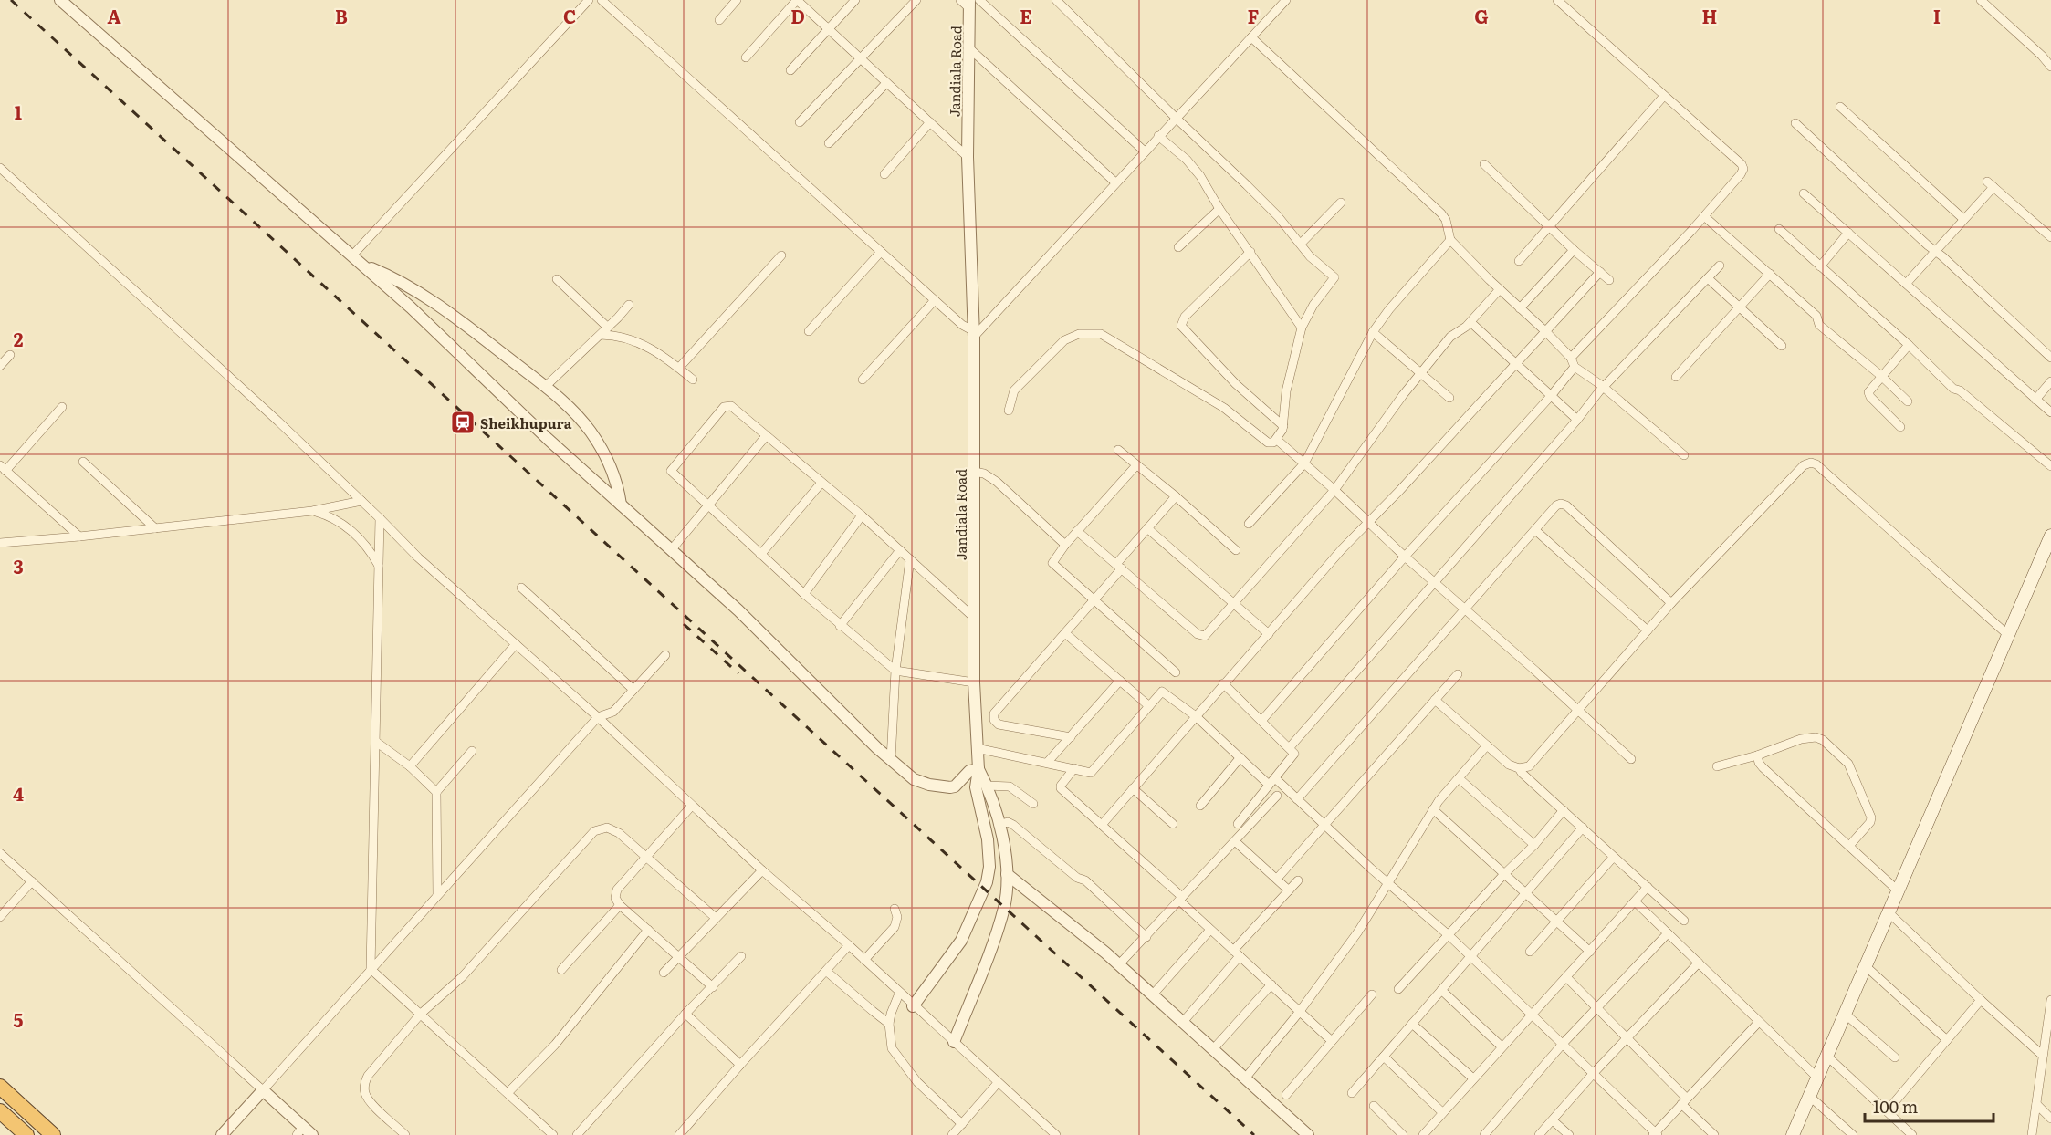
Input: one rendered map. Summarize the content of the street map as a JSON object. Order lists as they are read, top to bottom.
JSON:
{
  "streets": {
    "street": ["Jandiala Road"]
  },
  "places": {
    "station": ["Sheikhupura"]
  },
  "scale_bar": "100 m",
  "grid": {
    "columns": [
      "A",
      "B",
      "C",
      "D",
      "E",
      "F",
      "G",
      "H",
      "I"
    ],
    "rows": [
      "1",
      "2",
      "3",
      "4",
      "5"
    ]
  }
}
